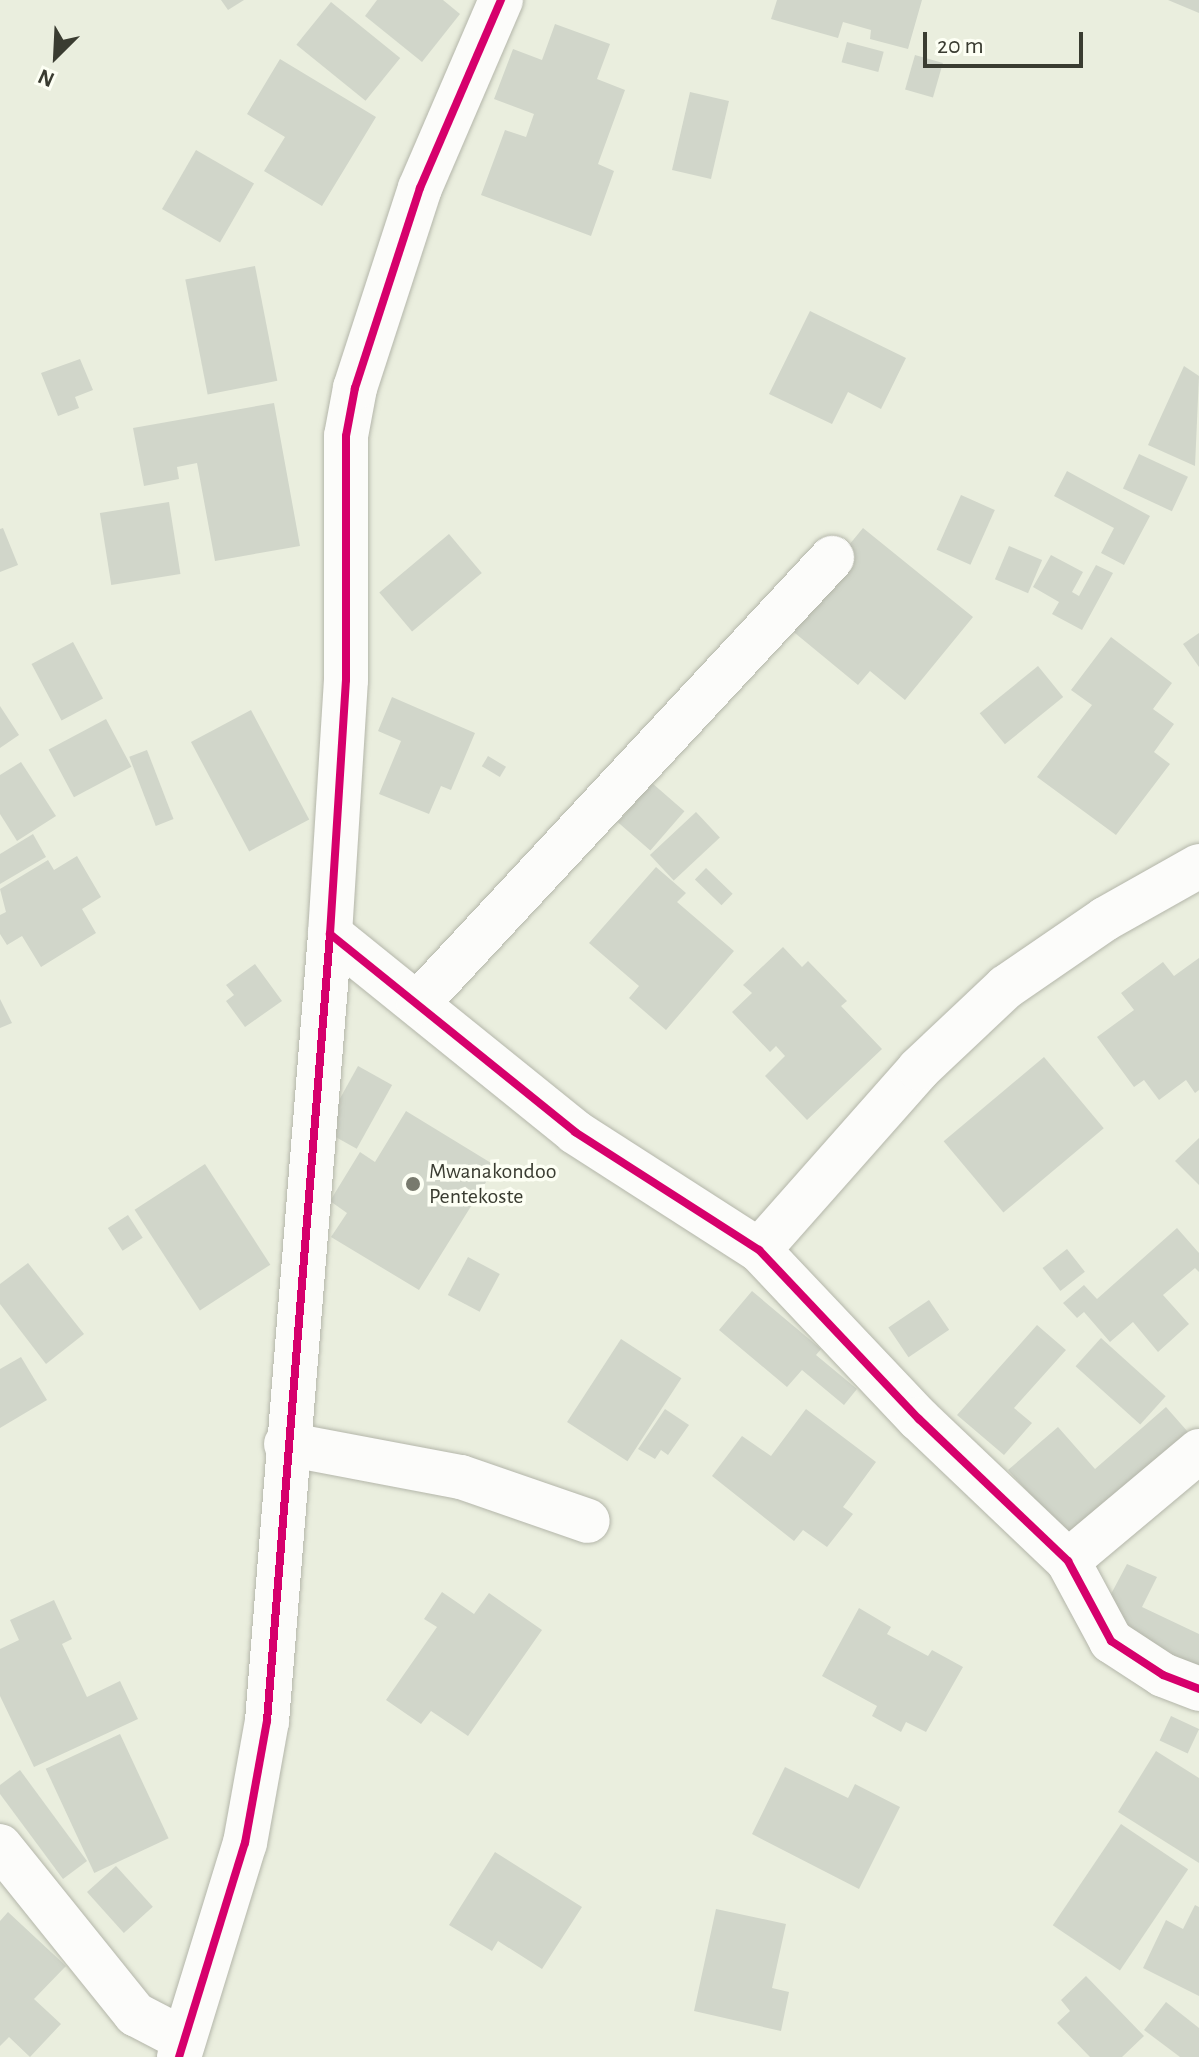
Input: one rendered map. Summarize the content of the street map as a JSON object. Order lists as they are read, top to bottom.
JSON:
{
  "places": ["Mwanakondoo Pentekoste"],
  "scale_bar": "20 m",
  "north": "bottom left"
}
